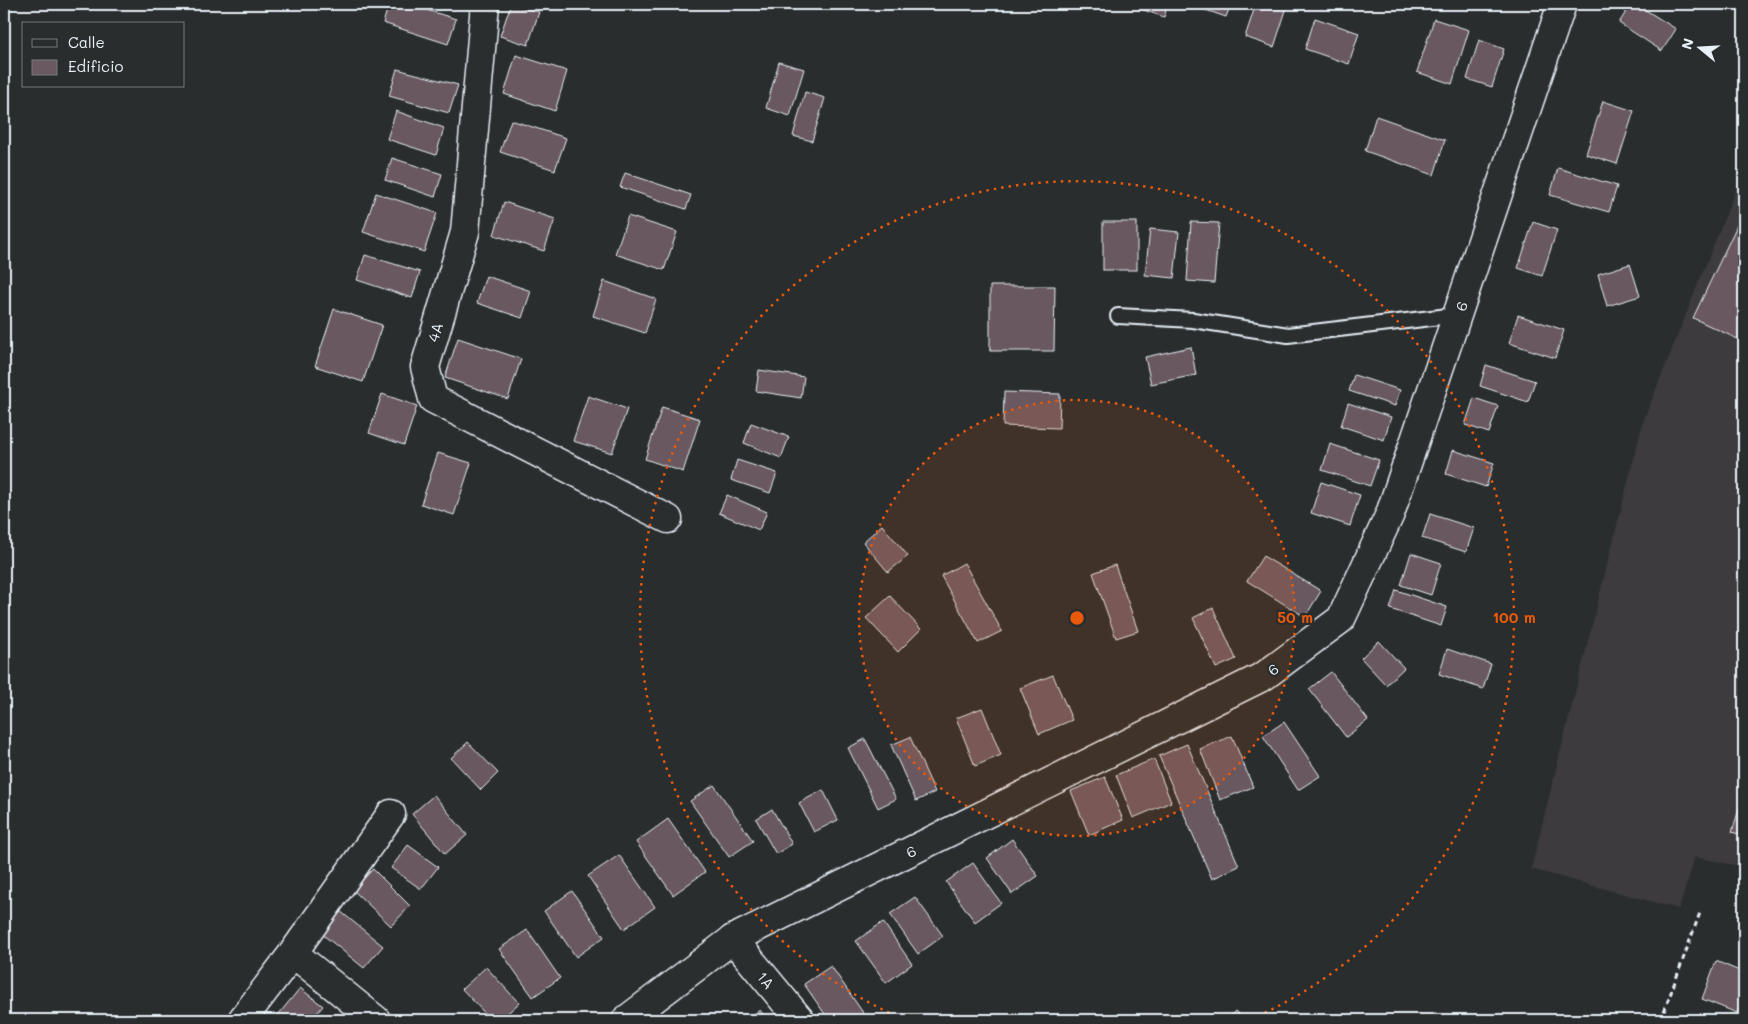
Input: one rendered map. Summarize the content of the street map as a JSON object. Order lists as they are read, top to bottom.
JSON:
{
  "streets": {
    "street": ["6", "4A", "1A"]
  },
  "crossings": [
    ["6", "1A"]
  ],
  "legend": ["Calle", "Edificio"],
  "north": "left",
  "rings": ["50 m", "100 m"]
}
